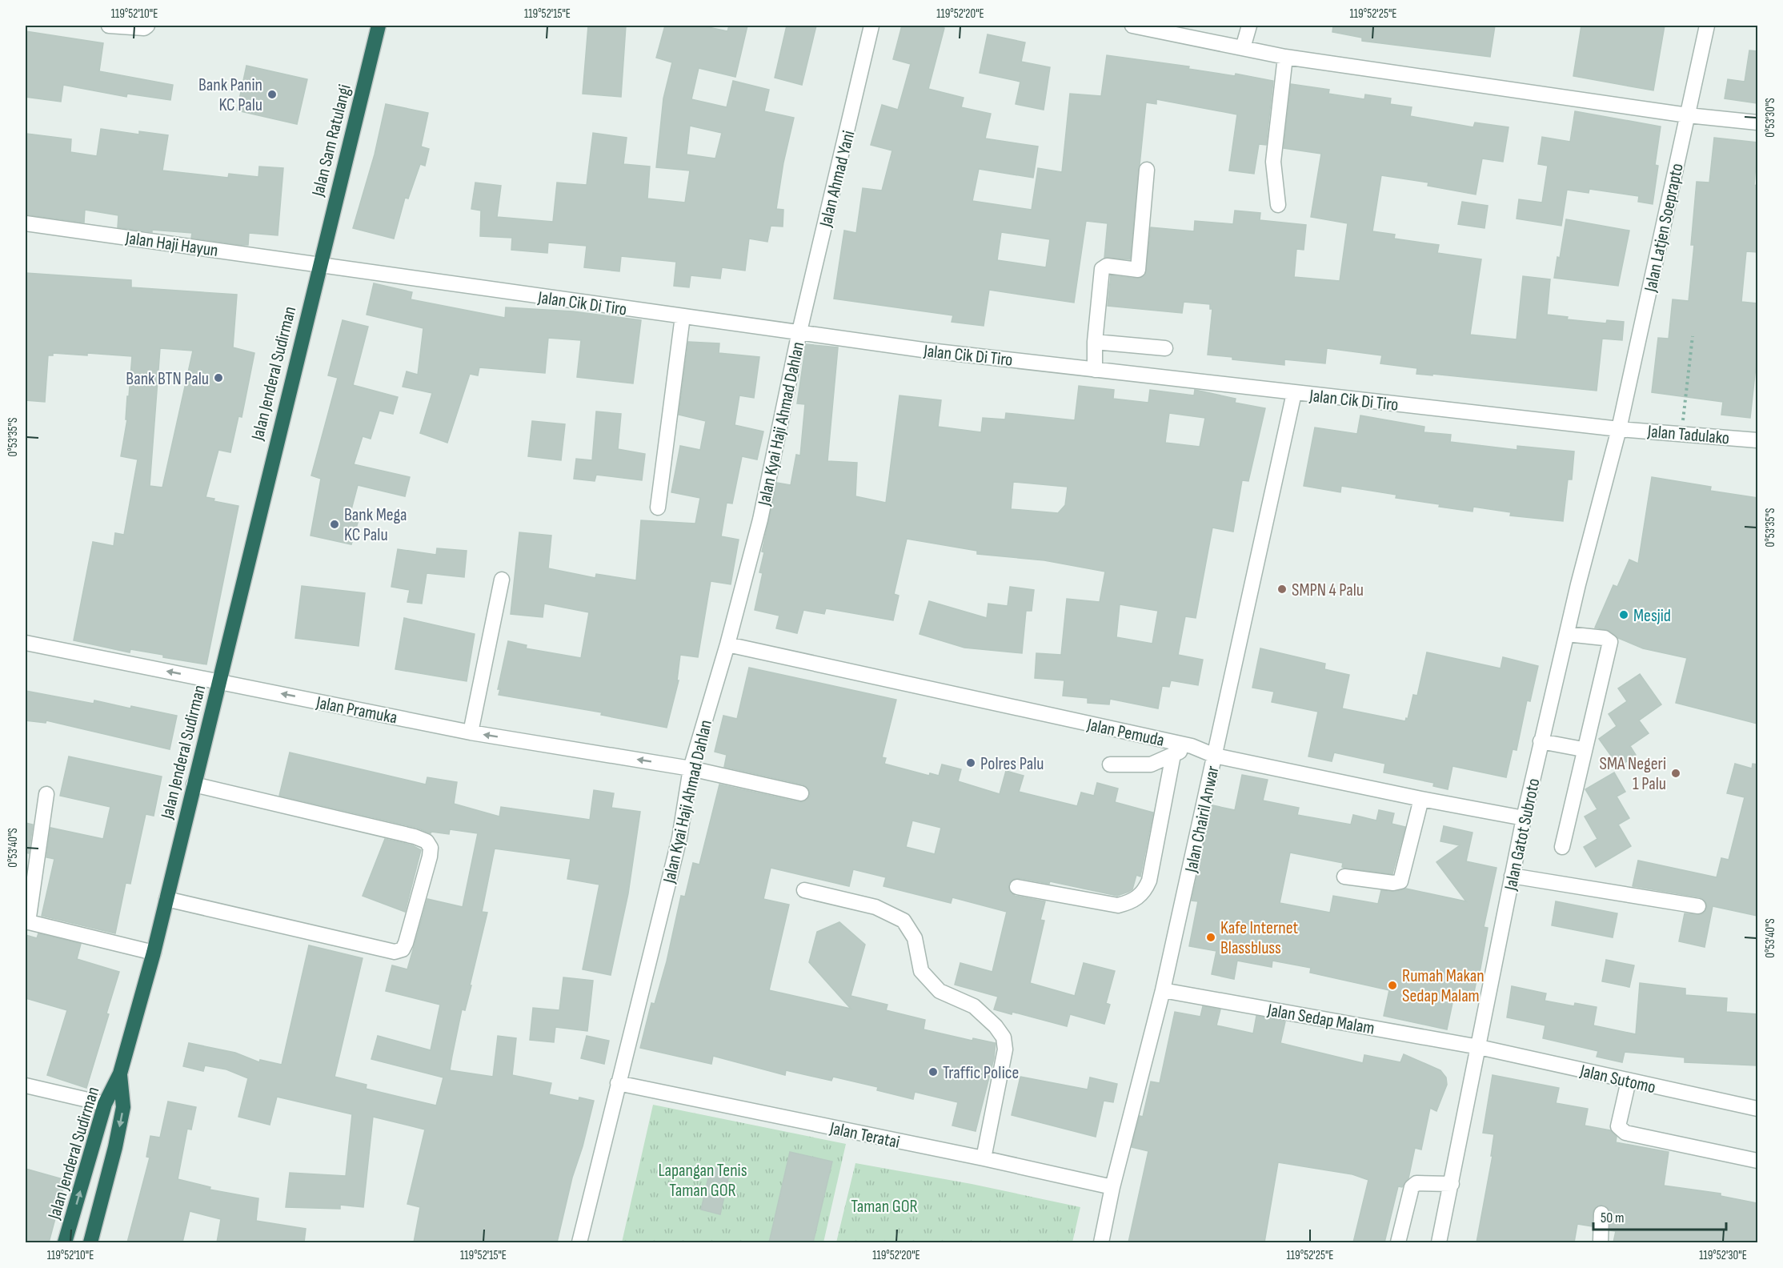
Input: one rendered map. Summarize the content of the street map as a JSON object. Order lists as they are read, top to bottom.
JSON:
{
  "streets": {
    "highway": ["Jalan Sam Ratulangi", "Jalan Jenderal Sudirman"],
    "street": [
      "Jalan Ahmad Yani",
      "Jalan Latjen Soeprapto",
      "Jalan Haji Hayun",
      "Jalan Cik Di Tiro",
      "Jalan Kyai Haji Ahmad Dahlan",
      "Jalan Tadulako",
      "Jalan Pramuka",
      "Jalan Pemuda",
      "Jalan Chairil Anwar",
      "Jalan Gatot Subroto",
      "Jalan Sedap Malam",
      "Jalan Sutomo",
      "Jalan Teratai"
    ]
  },
  "crossings": [
    ["Jalan Sam Ratulangi", "Jalan Haji Hayun"],
    ["Jalan Sam Ratulangi", "Jalan Cik Di Tiro"],
    ["Jalan Sam Ratulangi", "Jalan Jenderal Sudirman"],
    ["Jalan Ahmad Yani", "Jalan Cik Di Tiro"],
    ["Jalan Ahmad Yani", "Jalan Kyai Haji Ahmad Dahlan"],
    ["Jalan Latjen Soeprapto", "Jalan Cik Di Tiro"],
    ["Jalan Latjen Soeprapto", "Jalan Tadulako"],
    ["Jalan Latjen Soeprapto", "Jalan Gatot Subroto"],
    ["Jalan Haji Hayun", "Jalan Cik Di Tiro"],
    ["Jalan Haji Hayun", "Jalan Jenderal Sudirman"],
    ["Jalan Cik Di Tiro", "Jalan Jenderal Sudirman"],
    ["Jalan Cik Di Tiro", "Jalan Kyai Haji Ahmad Dahlan"],
    ["Jalan Cik Di Tiro", "Jalan Tadulako"],
    ["Jalan Cik Di Tiro", "Jalan Chairil Anwar"],
    ["Jalan Cik Di Tiro", "Jalan Gatot Subroto"],
    ["Jalan Jenderal Sudirman", "Jalan Pramuka"],
    ["Jalan Kyai Haji Ahmad Dahlan", "Jalan Pramuka"],
    ["Jalan Kyai Haji Ahmad Dahlan", "Jalan Pemuda"],
    ["Jalan Kyai Haji Ahmad Dahlan", "Jalan Teratai"],
    ["Jalan Tadulako", "Jalan Gatot Subroto"],
    ["Jalan Pemuda", "Jalan Chairil Anwar"],
    ["Jalan Pemuda", "Jalan Gatot Subroto"],
    ["Jalan Chairil Anwar", "Jalan Sedap Malam"],
    ["Jalan Chairil Anwar", "Jalan Teratai"],
    ["Jalan Gatot Subroto", "Jalan Sedap Malam"],
    ["Jalan Gatot Subroto", "Jalan Sutomo"],
    ["Jalan Sedap Malam", "Jalan Sutomo"]
  ],
  "one_way": ["Jalan Pramuka"],
  "parks": ["Lapangan Tenis Taman GOR", "Taman GOR"],
  "places": [
    "Bank Panin KC Palu",
    "Bank BTN Palu",
    "Bank Mega KC Palu",
    "SMPN 4 Palu",
    "Mesjid",
    "Polres Palu",
    "SMA Negeri 1 Palu",
    "Kafe Internet Blassbluss",
    "Rumah Makan Sedap Malam",
    "Traffic Police"
  ],
  "scale_bar": "50 m",
  "coordinates": [
    "119°52'10\"E",
    "119°52'15\"E",
    "119°52'20\"E",
    "119°52'25\"E",
    "0°53'30\"S",
    "0°53'35\"S",
    "0°53'40\"S",
    "119°52'30\"E"
  ]
}
